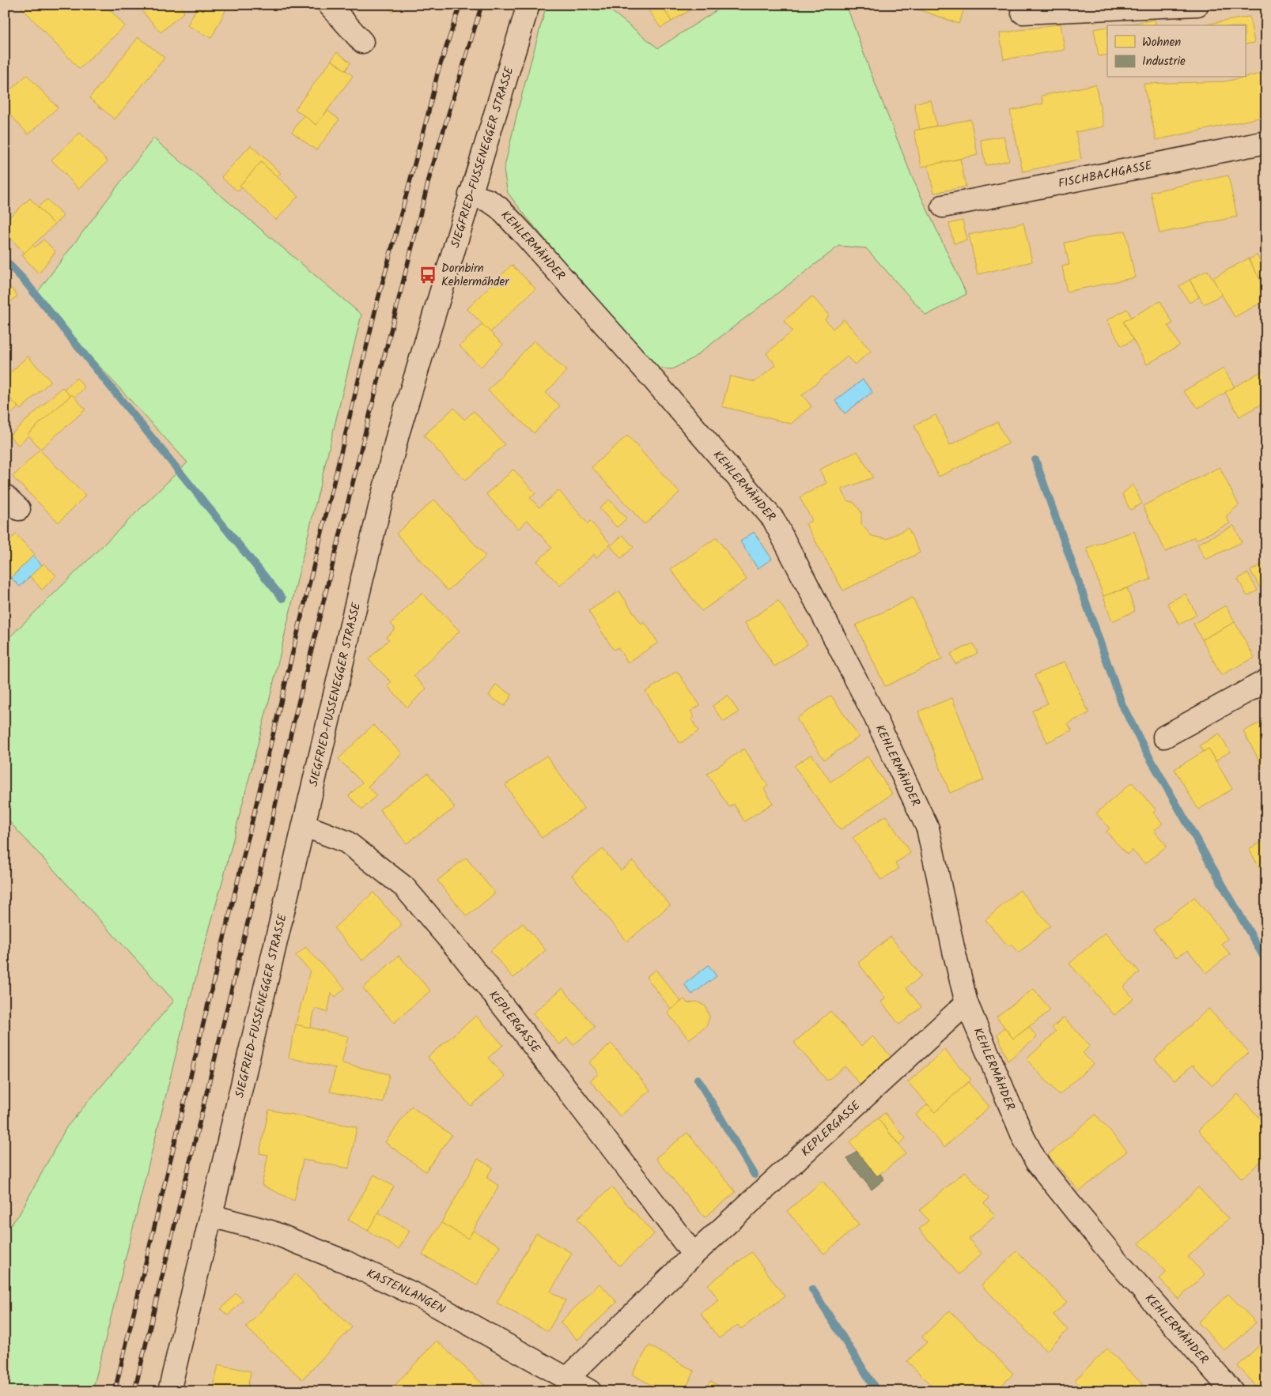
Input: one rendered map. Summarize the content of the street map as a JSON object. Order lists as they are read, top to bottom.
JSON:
{
  "streets": {
    "street": [
      "SIEGFRIED-FUSSENEGGER STRASSE",
      "FISCHBACHGASSE",
      "KEHLERMÄHDER",
      "KEPLERGASSE",
      "KASTENLANGEN"
    ]
  },
  "crossings": [
    ["SIEGFRIED-FUSSENEGGER STRASSE", "KEHLERMÄHDER"],
    ["SIEGFRIED-FUSSENEGGER STRASSE", "KEPLERGASSE"],
    ["SIEGFRIED-FUSSENEGGER STRASSE", "KASTENLANGEN"],
    ["KEHLERMÄHDER", "KEPLERGASSE"],
    ["KEPLERGASSE", "KASTENLANGEN"]
  ],
  "places": {
    "bus stop": ["Dornbirn Kehlermähder"]
  },
  "legend": ["Wohnen", "Industrie"]
}
